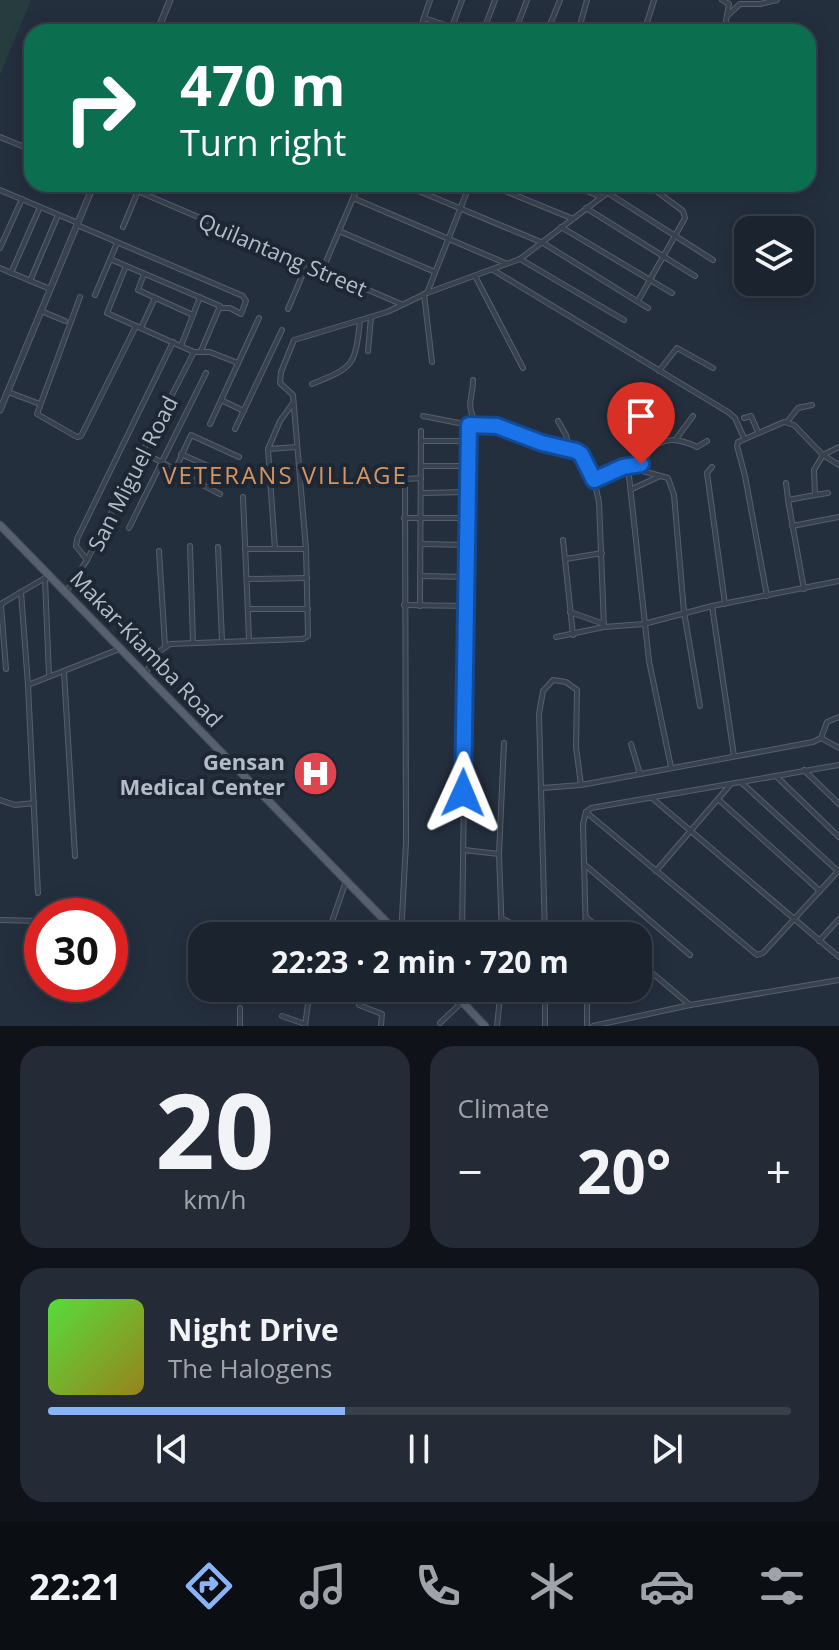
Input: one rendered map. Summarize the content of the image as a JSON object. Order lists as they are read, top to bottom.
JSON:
{
  "streets": {
    "main road": ["Makar-Kiamba Road"],
    "street": ["Quilantang Street", "San Miguel Road"]
  },
  "crossings": [
    ["San Miguel Road", "Makar-Kiamba Road"]
  ],
  "districts": ["VETERANS VILLAGE"],
  "places": {
    "hospital": ["Gensan Medical Center"]
  },
  "page": {
    "turn": ["470 m", "Turn right"],
    "limit": "30",
    "trip": "22:23 · 2 min · 720 m",
    "tile": [
      ["20", "km/h"],
      "Climate"
    ],
    "heat": ["−", "20°", "+"],
    "song": ["Night Drive", "The Halogens"],
    "tabs": "22:21"
  }
}
